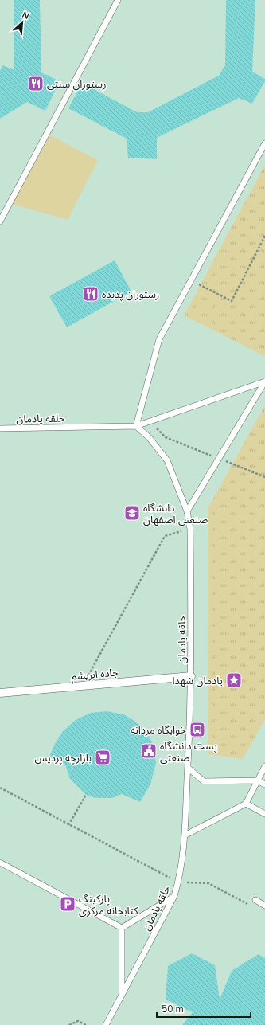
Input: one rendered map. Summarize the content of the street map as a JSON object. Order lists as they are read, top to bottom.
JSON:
{
  "streets": {
    "street": ["جاده ابریشم"],
    "lane": ["حلقه یادمان"]
  },
  "crossings": [
    ["حلقه یادمان", "جاده ابریشم"]
  ],
  "places": {
    "restaurant": ["رستوران سنتی", "رستوران پدیده"],
    "school or university": ["دانشگاه صنعتی اصفهان"],
    "place": ["یادمان شهدا"],
    "bus stop": ["خوابگاه مردانه"],
    "public building": ["پست دانشگاه صنعتی"],
    "supermarket": ["بازارچه پردیس"],
    "parking": ["پارکینگ کتابخانه مرکزی"]
  },
  "scale_bar": "50 m",
  "north": "top right"
}
